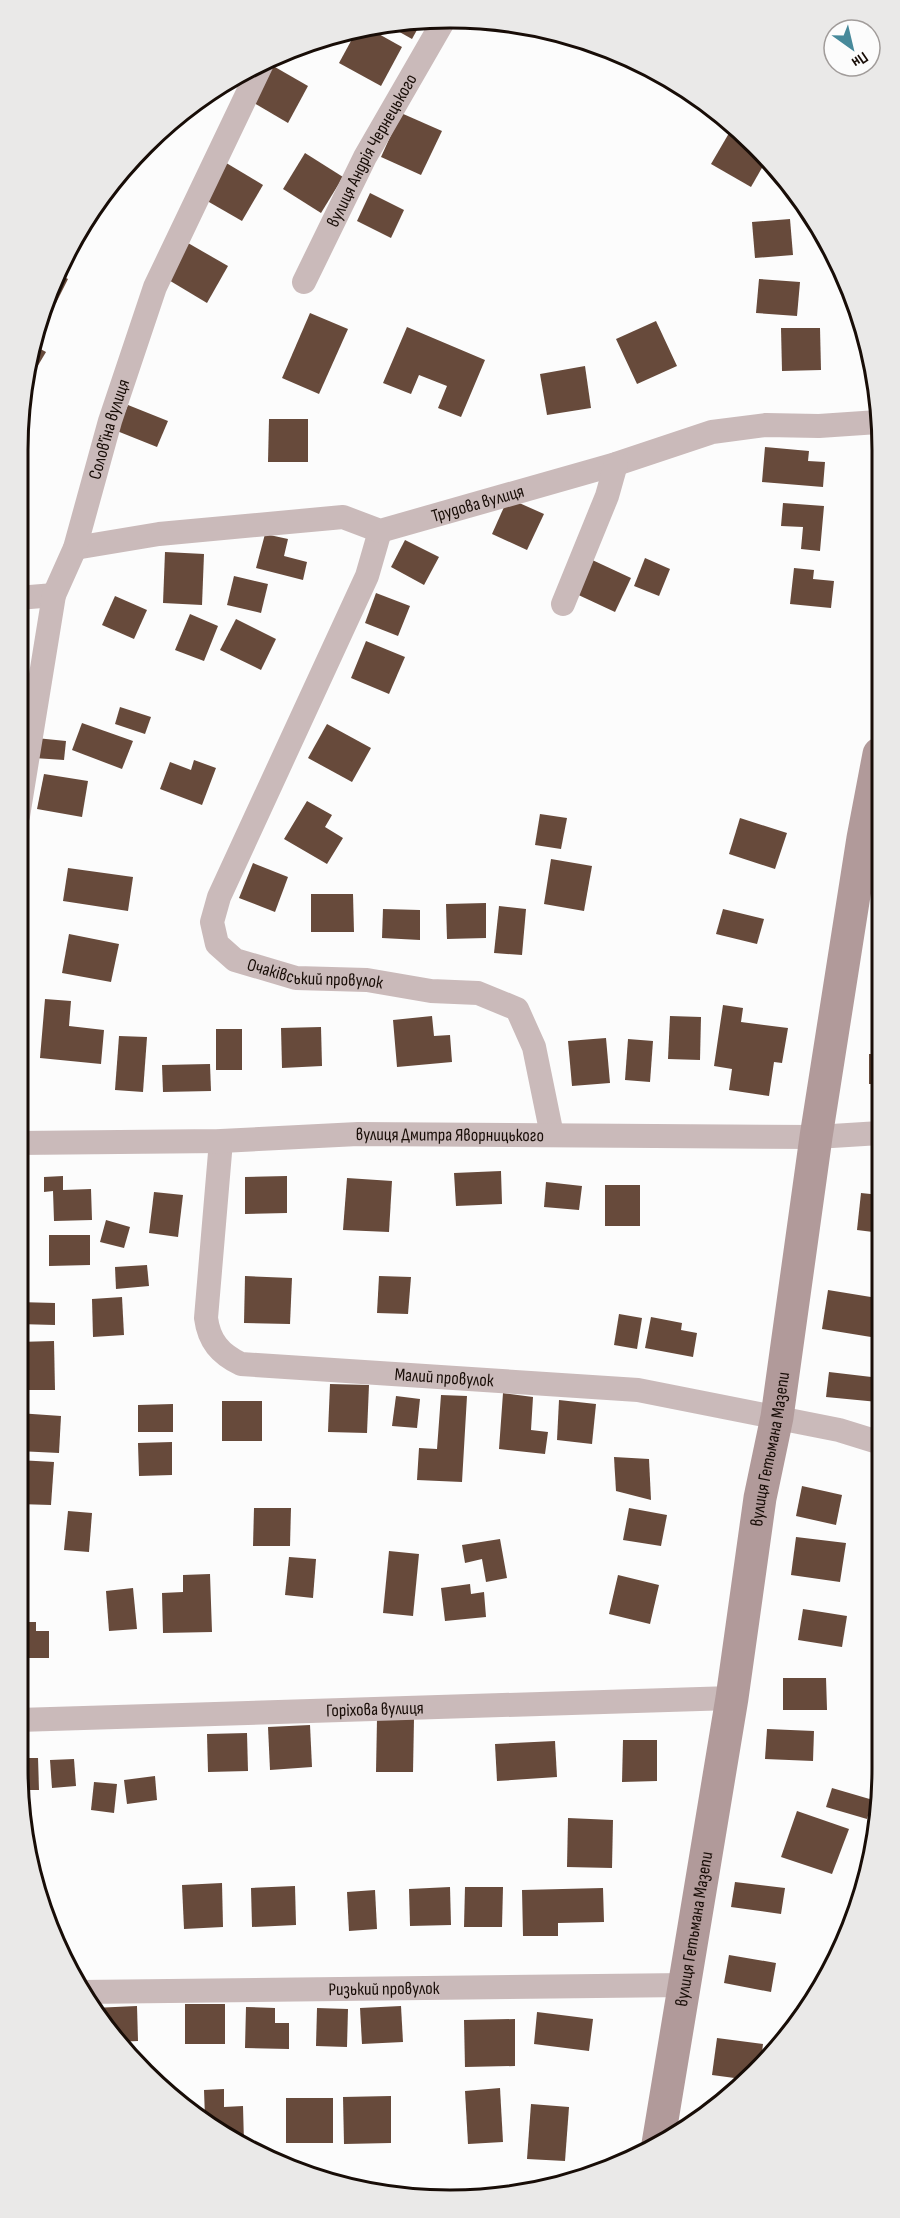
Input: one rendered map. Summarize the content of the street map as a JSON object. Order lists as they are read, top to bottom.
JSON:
{
  "streets": {
    "street": [
      "вулиця Андрія Чернецького",
      "Солов'їна вулиця",
      "Трудова вулиця",
      "Очаківський провулок",
      "вулиця Дмитра Яворницького",
      "Малий провулок",
      "вулиця Гетьмана Мазепи",
      "Горіхова вулиця",
      "Ризький провулок"
    ]
  },
  "crossings": [
    ["Трудова вулиця", "Очаківський провулок"],
    ["Очаківський провулок", "вулиця Дмитра Яворницького"],
    ["вулиця Дмитра Яворницького", "Малий провулок"],
    ["вулиця Дмитра Яворницького", "вулиця Гетьмана Мазепи"],
    ["Малий провулок", "вулиця Гетьмана Мазепи"],
    ["вулиця Гетьмана Мазепи", "Горіхова вулиця"],
    ["вулиця Гетьмана Мазепи", "Ризький провулок"]
  ],
  "north": "bottom right"
}
